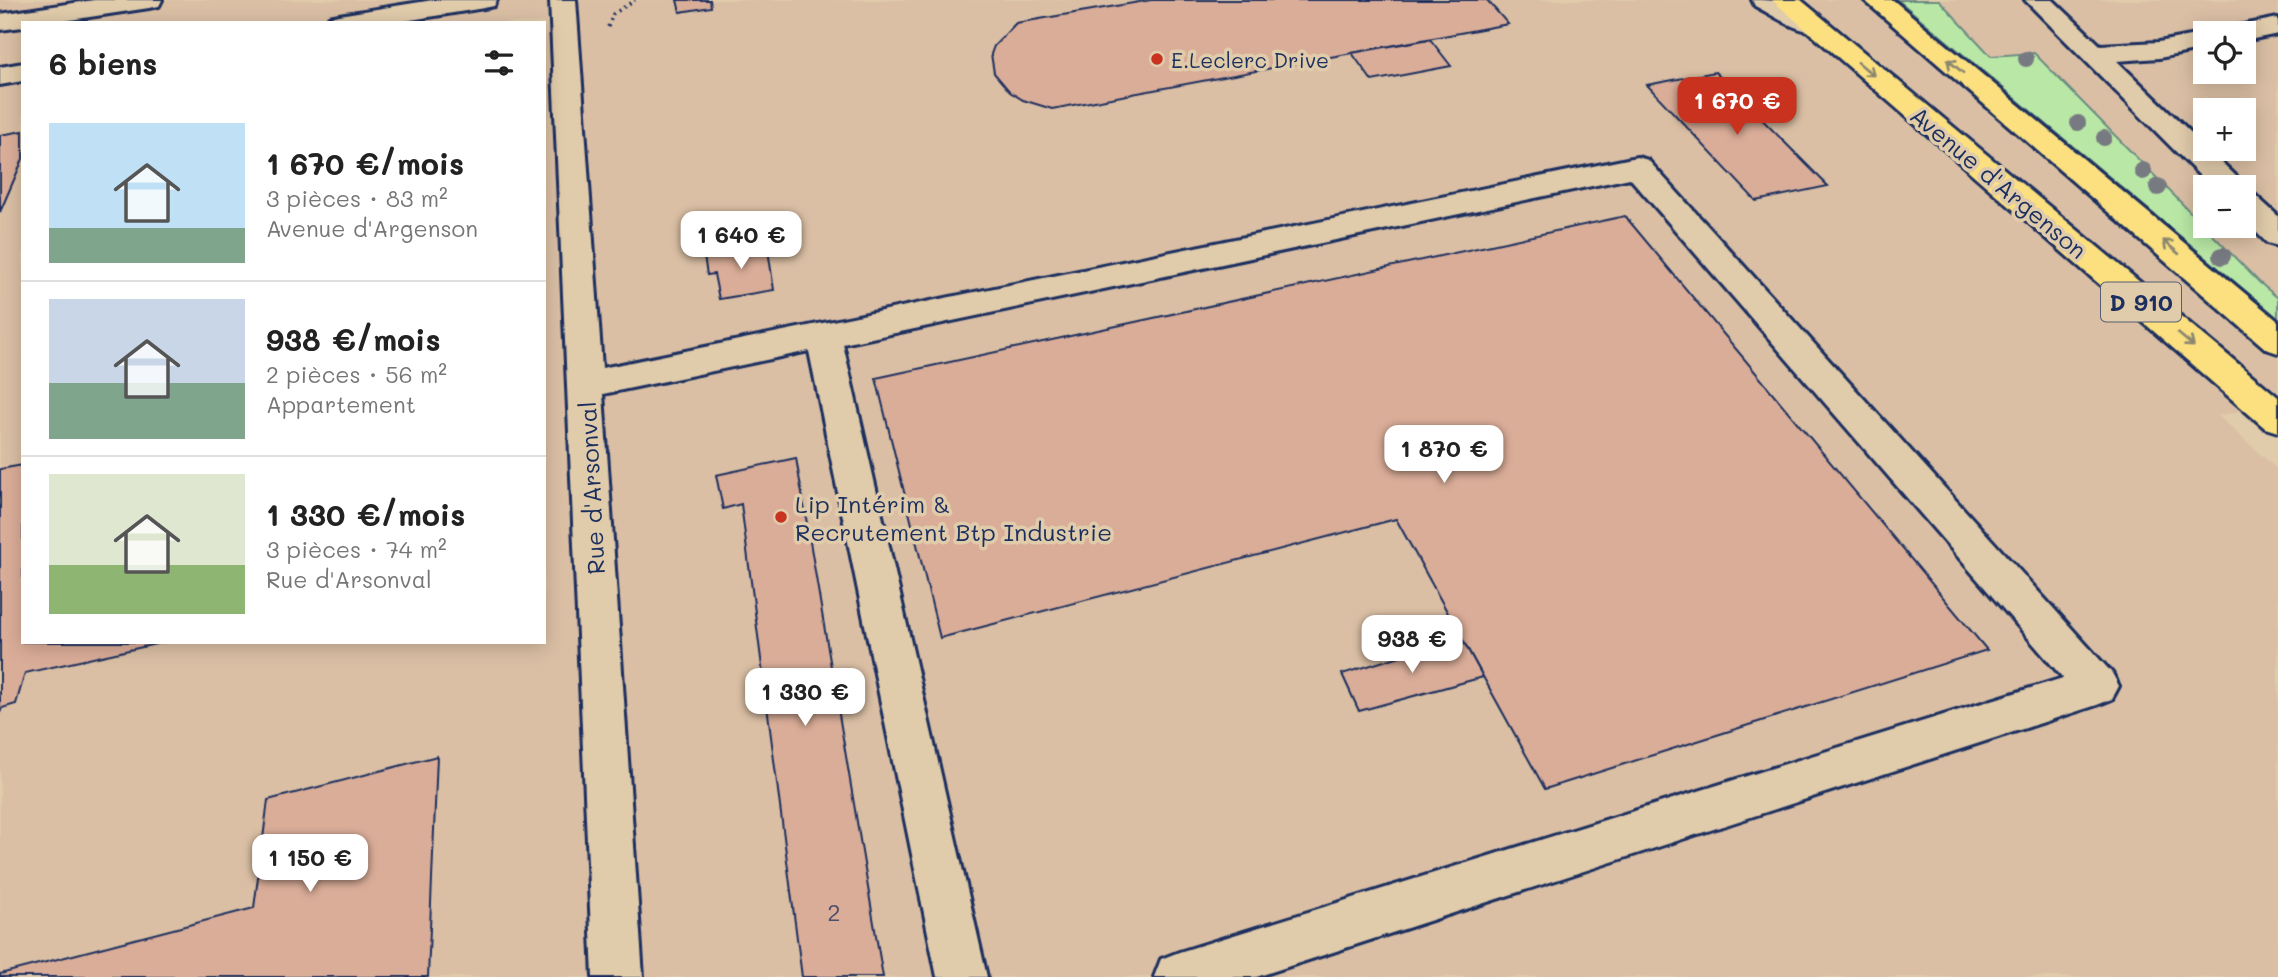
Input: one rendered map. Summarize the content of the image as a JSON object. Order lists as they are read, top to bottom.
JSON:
{
  "streets": {
    "main road": ["Avenue d'Argenson", "D 910"],
    "street": ["Rue d'Arsonval"]
  },
  "places": ["E.Leclerc Drive", "Lip Intérim & Recrutement Btp Industrie"],
  "house_numbers": ["2"],
  "page": {
    "map_buttons": ["+", "−"],
    "heading": "6 biens",
    "price": [
      "1 670 €",
      "1 640 €",
      "1 870 €",
      "938 €",
      "1 330 €",
      "1 150 €"
    ],
    "list": [
      {
        "name": "1 670 €/mois",
        "note": "3 pièces · 83 m² · Avenue d'Argenson"
      },
      {
        "name": "938 €/mois",
        "note": "2 pièces · 56 m² · Appartement"
      },
      {
        "name": "1 330 €/mois",
        "note": "3 pièces · 74 m² · Rue d'Arsonval"
      }
    ]
  }
}
